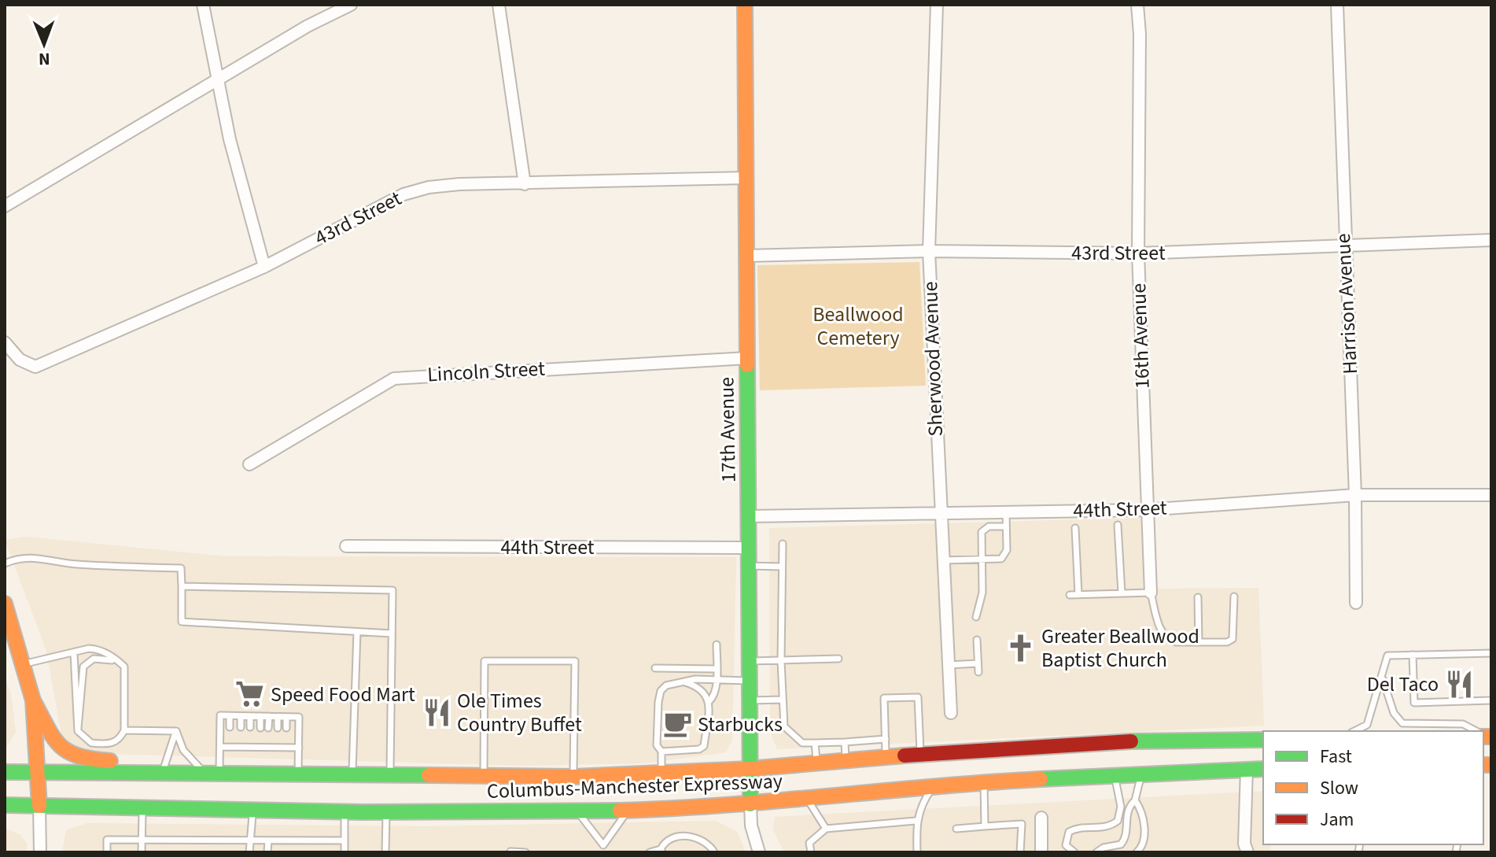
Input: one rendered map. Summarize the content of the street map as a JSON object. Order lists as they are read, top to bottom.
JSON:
{
  "streets": {
    "main road": ["17th Avenue", "Columbus-Manchester Expressway"],
    "street": [
      "43rd Street",
      "Harrison Avenue",
      "16th Avenue",
      "Sherwood Avenue",
      "Lincoln Street",
      "44th Street"
    ]
  },
  "crossings": [
    ["43rd Street", "Harrison Avenue"],
    ["43rd Street", "16th Avenue"],
    ["43rd Street", "Sherwood Avenue"],
    ["43rd Street", "17th Avenue"],
    ["Harrison Avenue", "44th Street"],
    ["16th Avenue", "44th Street"],
    ["Sherwood Avenue", "44th Street"],
    ["Lincoln Street", "17th Avenue"],
    ["17th Avenue", "44th Street"],
    ["17th Avenue", "Columbus-Manchester Expressway"]
  ],
  "parks": ["Beallwood Cemetery"],
  "places": {
    "church": ["Greater Beallwood Baptist Church"],
    "restaurant": ["Del Taco", "Ole Times Country Buffet"],
    "supermarket": ["Speed Food Mart"],
    "cafe": ["Starbucks"]
  },
  "legend": ["Fast", "Slow", "Jam"],
  "north": "bottom"
}
